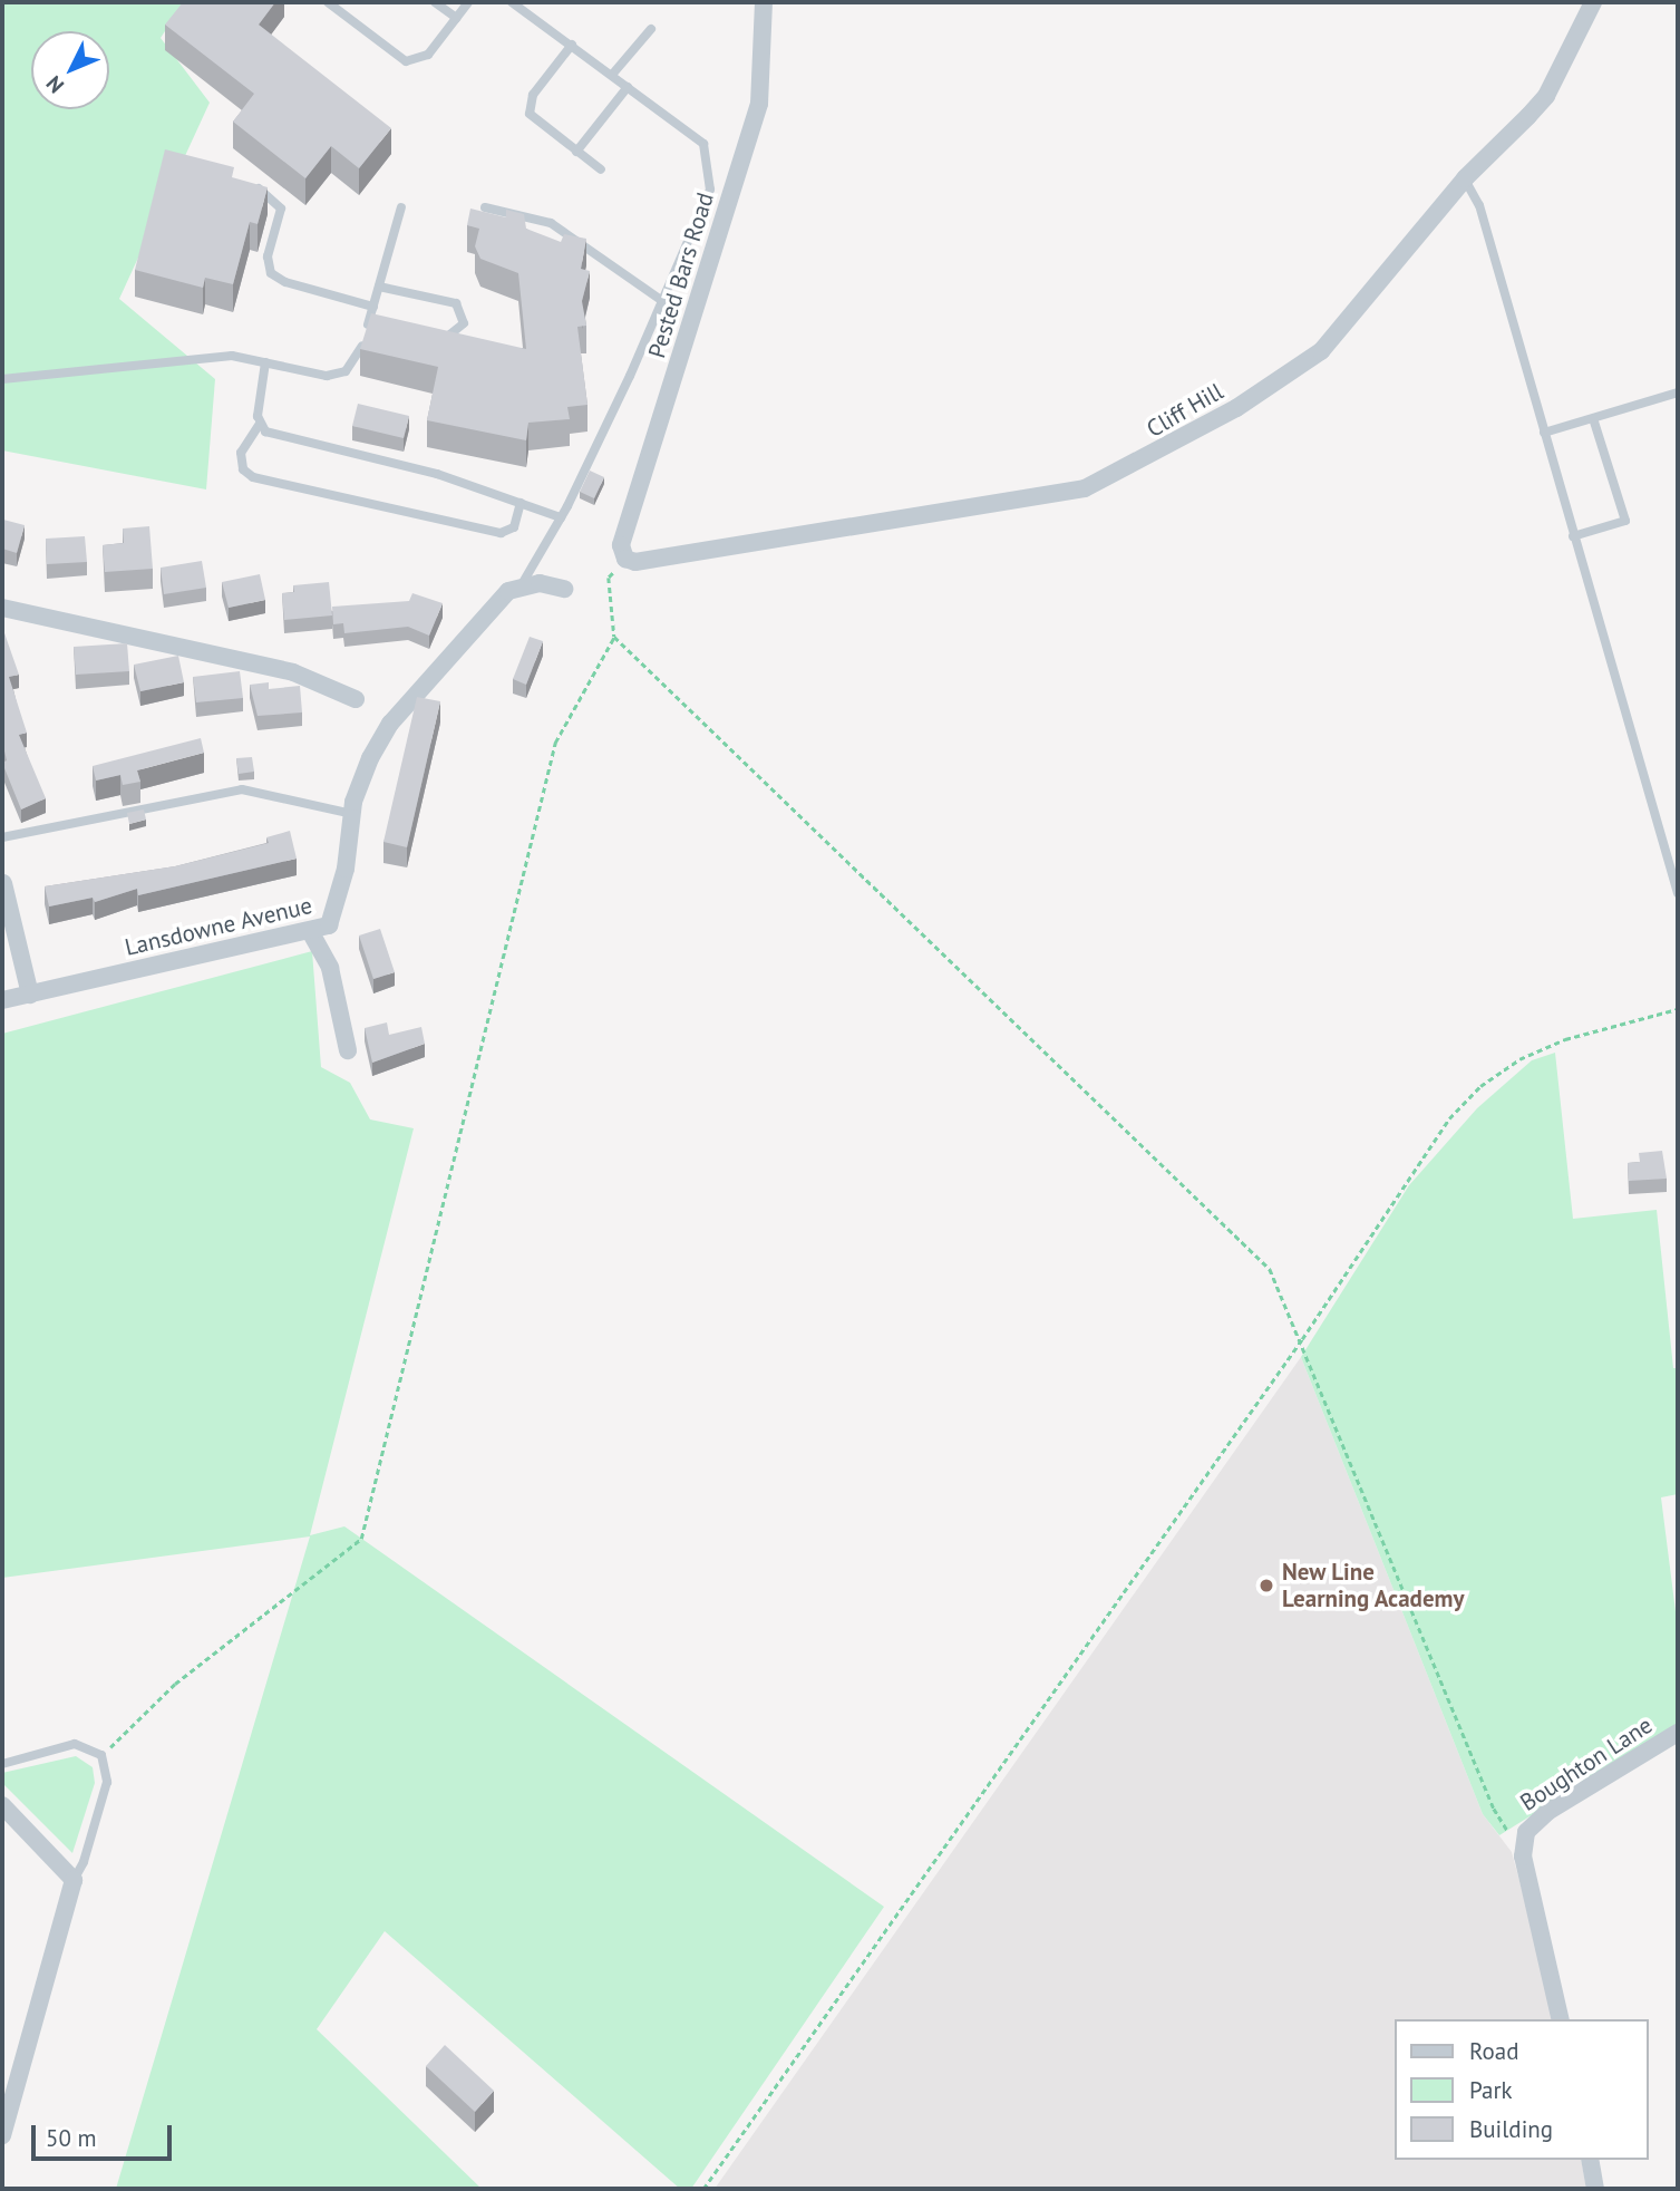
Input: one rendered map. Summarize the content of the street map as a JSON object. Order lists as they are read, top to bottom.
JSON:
{
  "streets": {
    "street": [
      "Pested Bars Road",
      "Cliff Hill",
      "Lansdowne Avenue",
      "Boughton Lane"
    ]
  },
  "crossings": [
    ["Pested Bars Road", "Cliff Hill"]
  ],
  "places": ["New Line Learning Academy"],
  "legend": ["Road", "Park", "Building"],
  "scale_bar": "50 m",
  "north": "bottom left"
}
